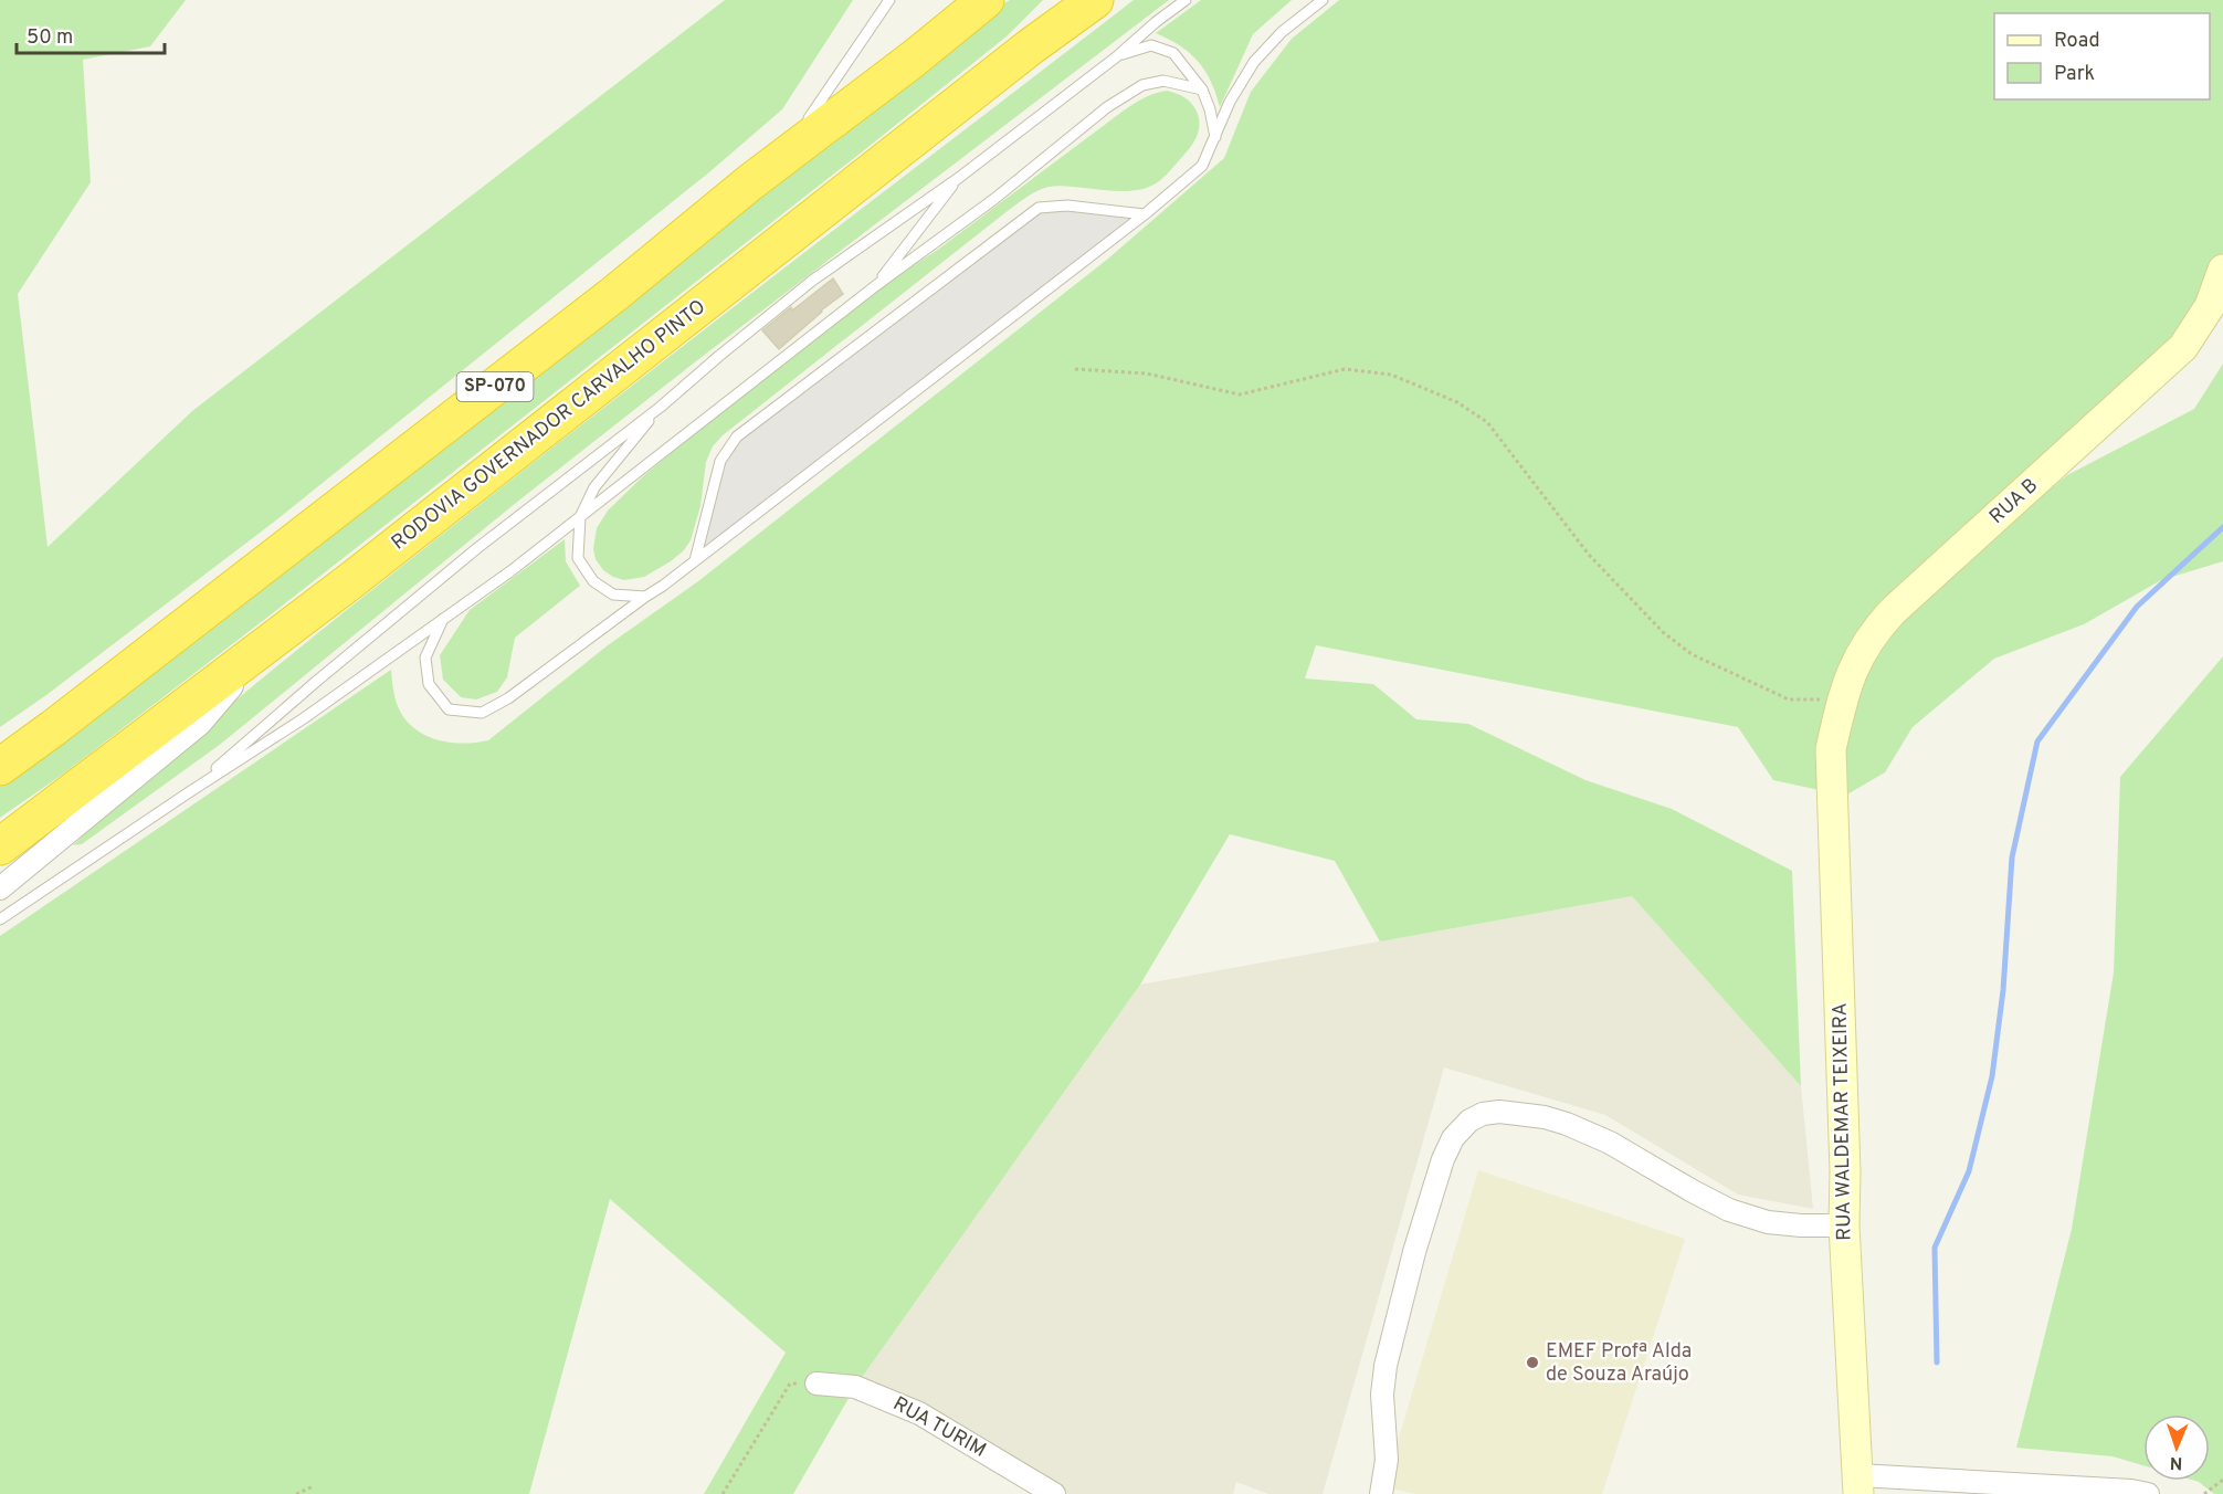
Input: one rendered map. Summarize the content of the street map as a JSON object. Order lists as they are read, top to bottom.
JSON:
{
  "streets": {
    "highway": ["SP-070", "RODOVIA GOVERNADOR CARVALHO PINTO"],
    "street": ["RUA B", "RUA WALDEMAR TEIXEIRA", "RUA TURIM"]
  },
  "crossings": [
    ["RUA B", "RUA WALDEMAR TEIXEIRA"]
  ],
  "places": ["EMEF Profª Alda de Souza Araújo"],
  "legend": ["Road", "Park"],
  "scale_bar": "50 m",
  "north": "bottom"
}
